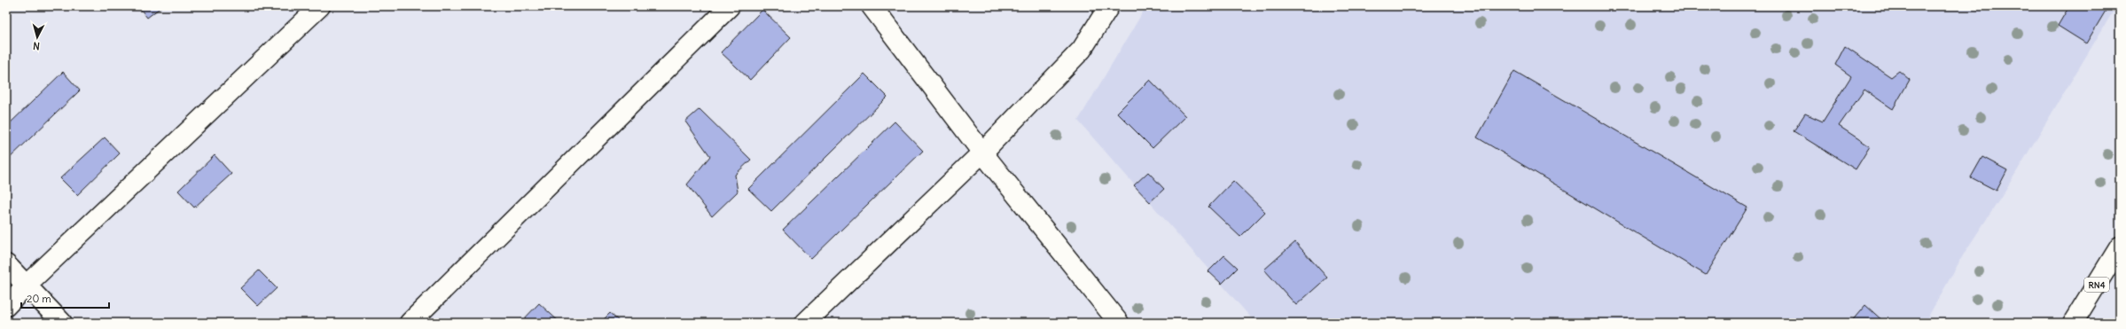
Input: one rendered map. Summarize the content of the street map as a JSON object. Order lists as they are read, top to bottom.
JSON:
{
  "streets": {
    "street": ["RN4"]
  },
  "scale_bar": "20 m",
  "north": "bottom"
}
